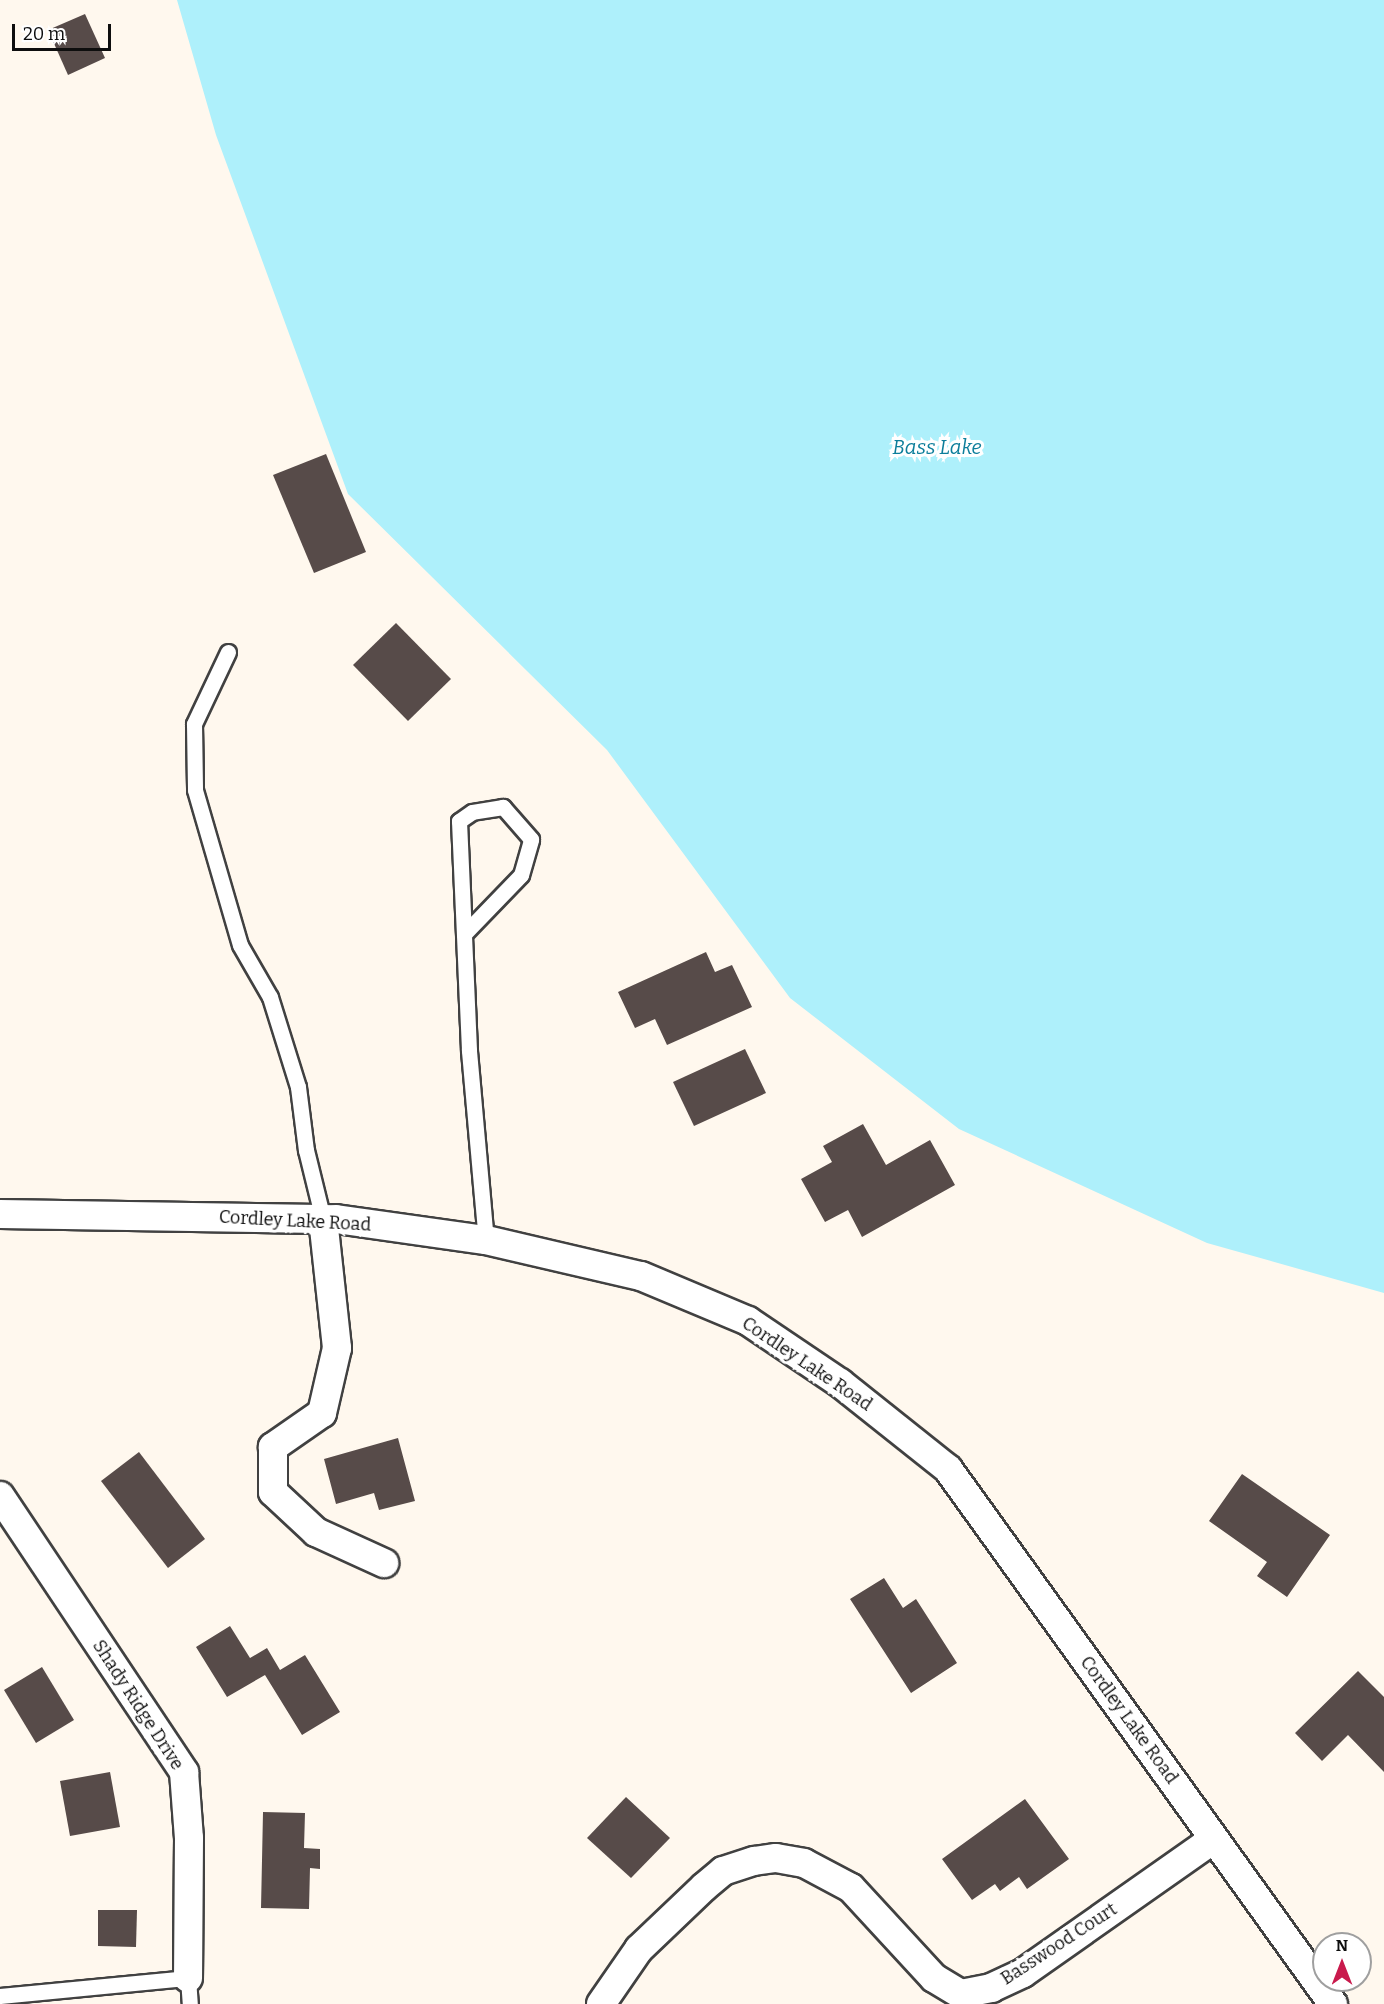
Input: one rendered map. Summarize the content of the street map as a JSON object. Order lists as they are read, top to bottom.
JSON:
{
  "streets": {
    "street": ["Cordley Lake Road", "Shady Ridge Drive", "Basswood Court"]
  },
  "crossings": [
    ["Cordley Lake Road", "Basswood Court"]
  ],
  "water": ["Bass Lake"],
  "scale_bar": "20 m",
  "north": "top"
}
